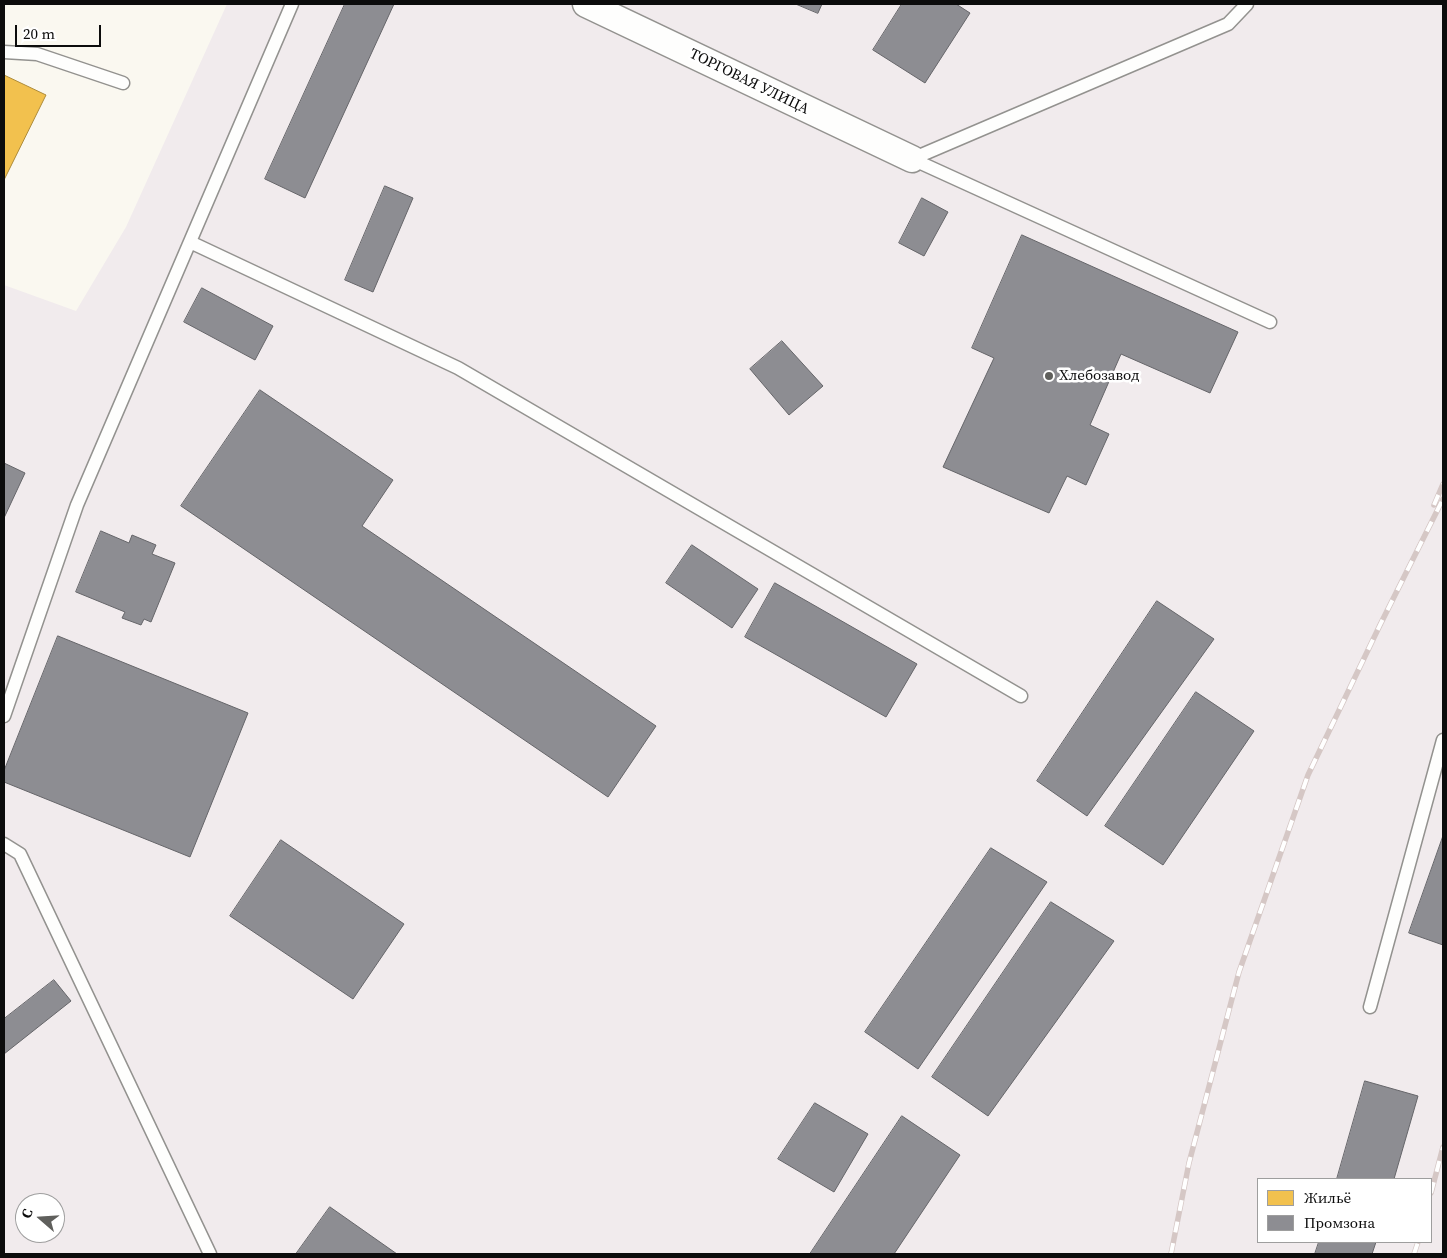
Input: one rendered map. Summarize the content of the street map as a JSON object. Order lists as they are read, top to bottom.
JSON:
{
  "streets": {
    "street": ["ТОРГОВАЯ УЛИЦА"]
  },
  "places": ["Хлебозавод"],
  "legend": ["Жильё", "Промзона"],
  "scale_bar": "20 m",
  "north": "left"
}
